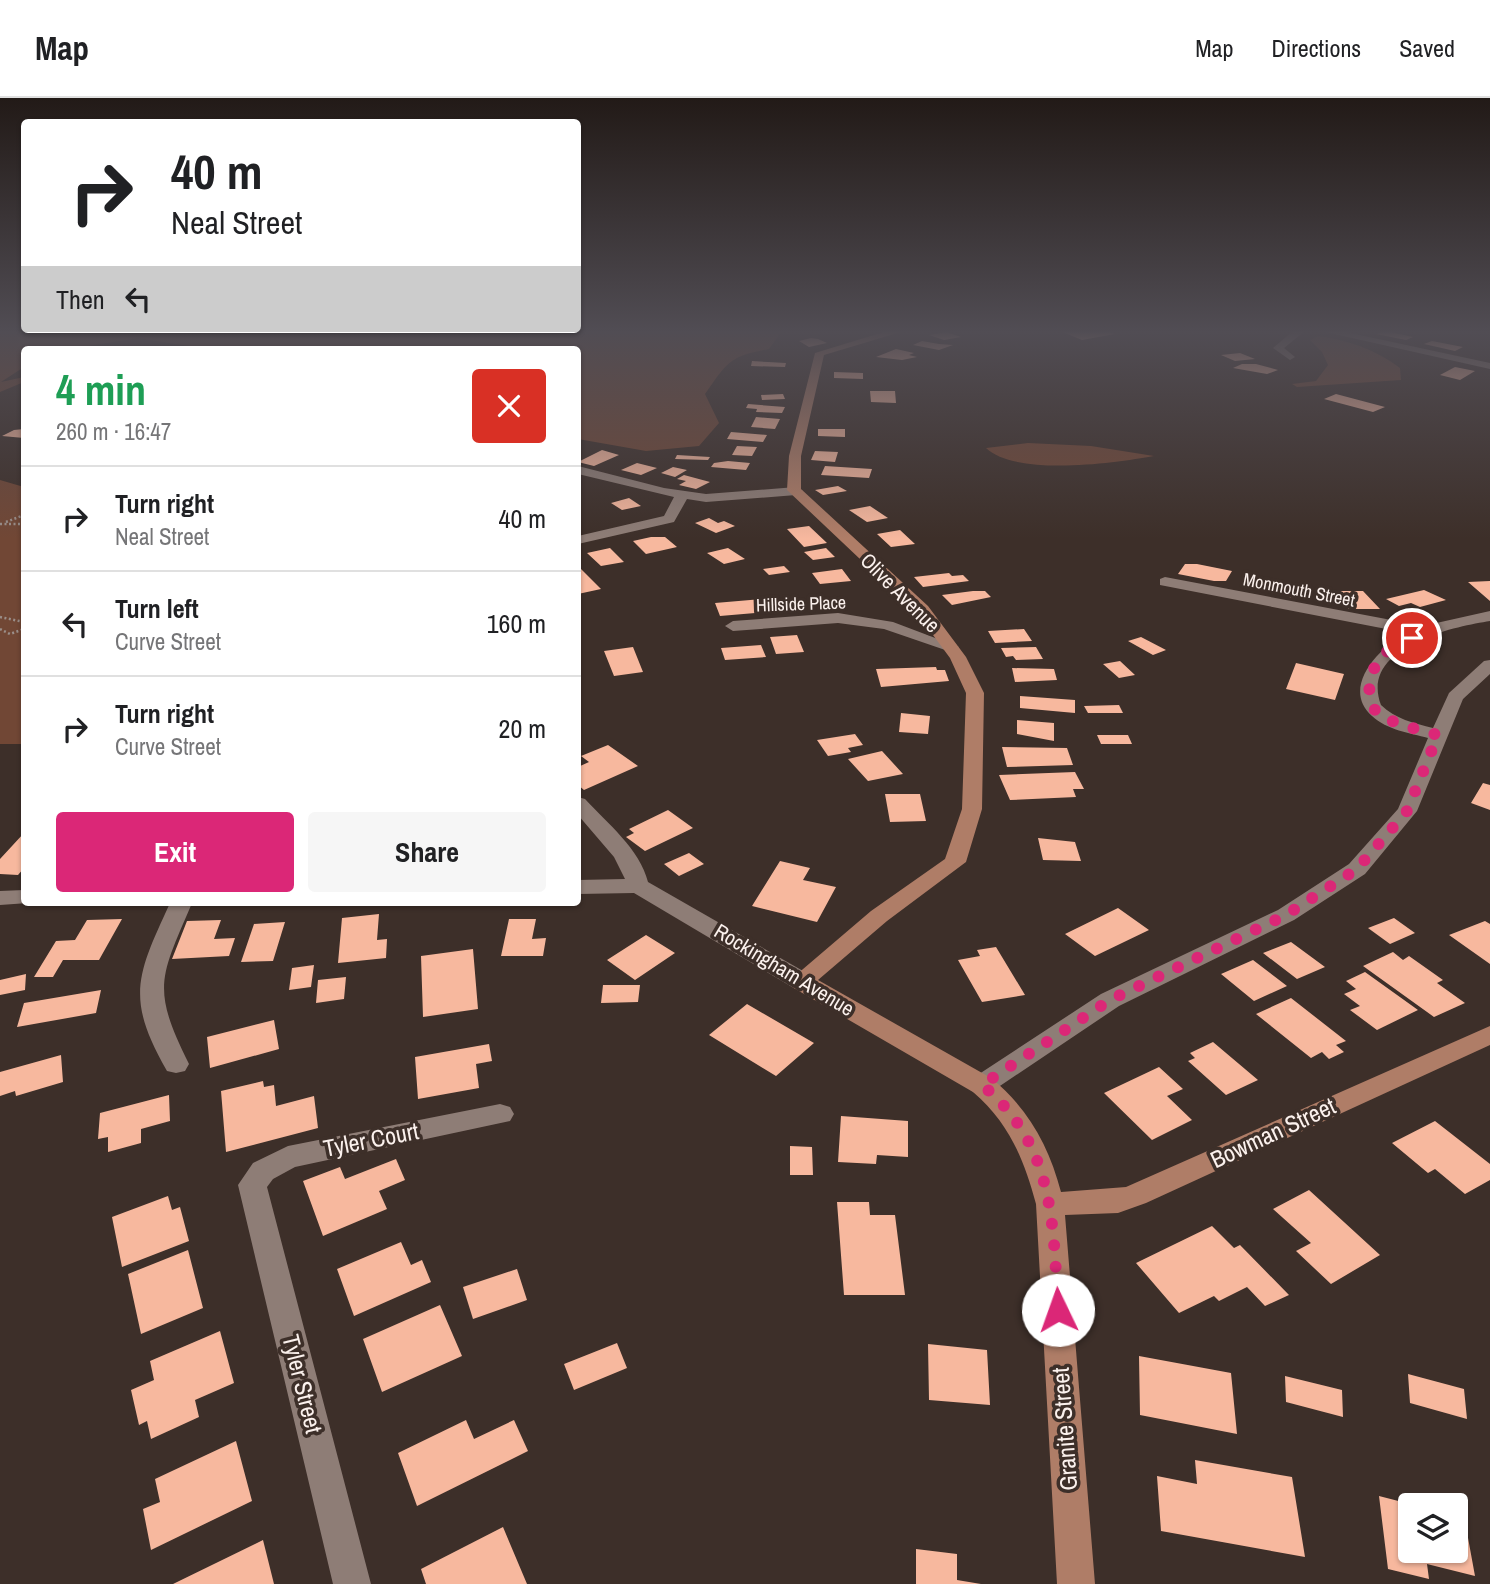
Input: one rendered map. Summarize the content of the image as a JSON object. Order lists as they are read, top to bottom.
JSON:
{
  "streets": {
    "street": [
      "Monmouth Street",
      "Olive Avenue",
      "Hillside Place",
      "Rockingham Avenue",
      "Bowman Street",
      "Tyler Court",
      "Tyler Street",
      "Granite Street"
    ]
  },
  "crossings": [
    ["Olive Avenue", "Hillside Place"],
    ["Olive Avenue", "Rockingham Avenue"],
    ["Rockingham Avenue", "Granite Street"],
    ["Bowman Street", "Granite Street"],
    ["Tyler Court", "Tyler Street"]
  ],
  "page": {
    "header": "Map",
    "nav": ["Map", "Directions", "Saved"],
    "turn": ["40 m", "Neal Street"],
    "then": "Then",
    "heading": ["4 min", "260 m · 16:47"],
    "list": [
      {
        "name": "Turn right",
        "note": "Neal Street",
        "value": "40 m"
      },
      {
        "name": "Turn left",
        "note": "Curve Street",
        "value": "160 m"
      },
      {
        "name": "Turn right",
        "note": "Curve Street",
        "value": "20 m"
      }
    ],
    "buttons": ["Exit", "Share"]
  }
}
